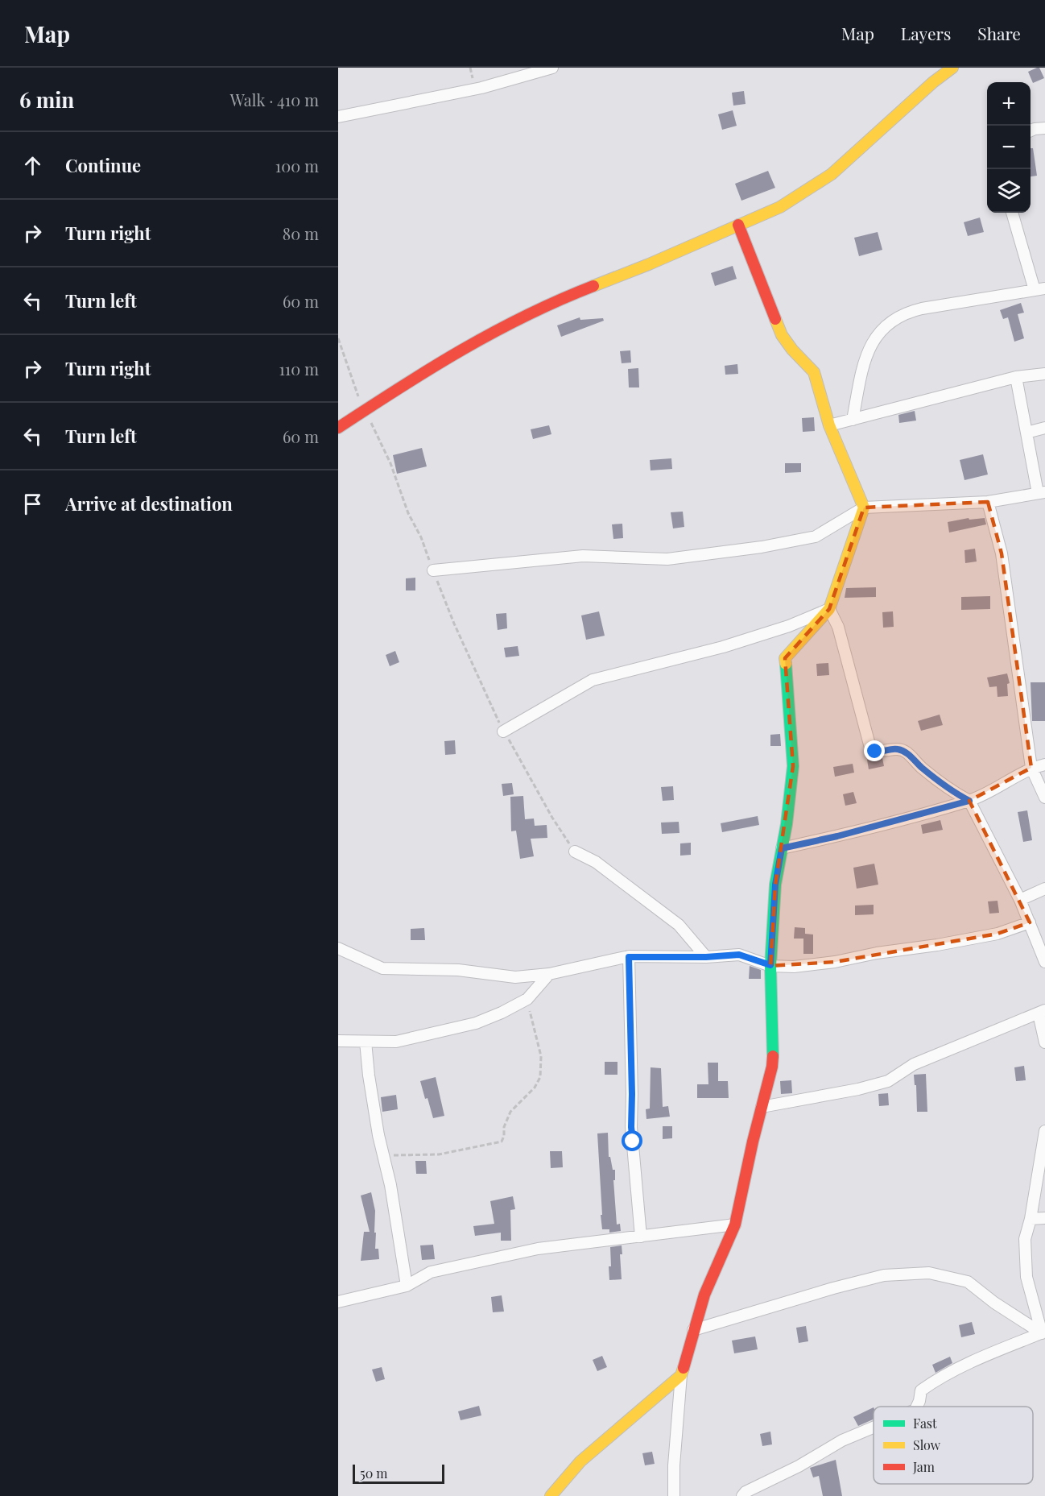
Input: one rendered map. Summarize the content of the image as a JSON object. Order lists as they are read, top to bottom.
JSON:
{
  "legend": ["Fast", "Slow", "Jam"],
  "scale_bar": "50 m",
  "page": {
    "header": "Map",
    "nav": ["Map", "Layers", "Share"],
    "heading": ["6 min", "Walk · 410 m"],
    "map_buttons": ["+", "−"],
    "list": [
      ["Continue", "100 m"],
      ["Turn right", "80 m"],
      ["Turn left", "60 m"],
      ["Turn right", "110 m"],
      ["Turn left", "60 m"],
      "Arrive at destination"
    ],
    "scale": "50 m"
  }
}
